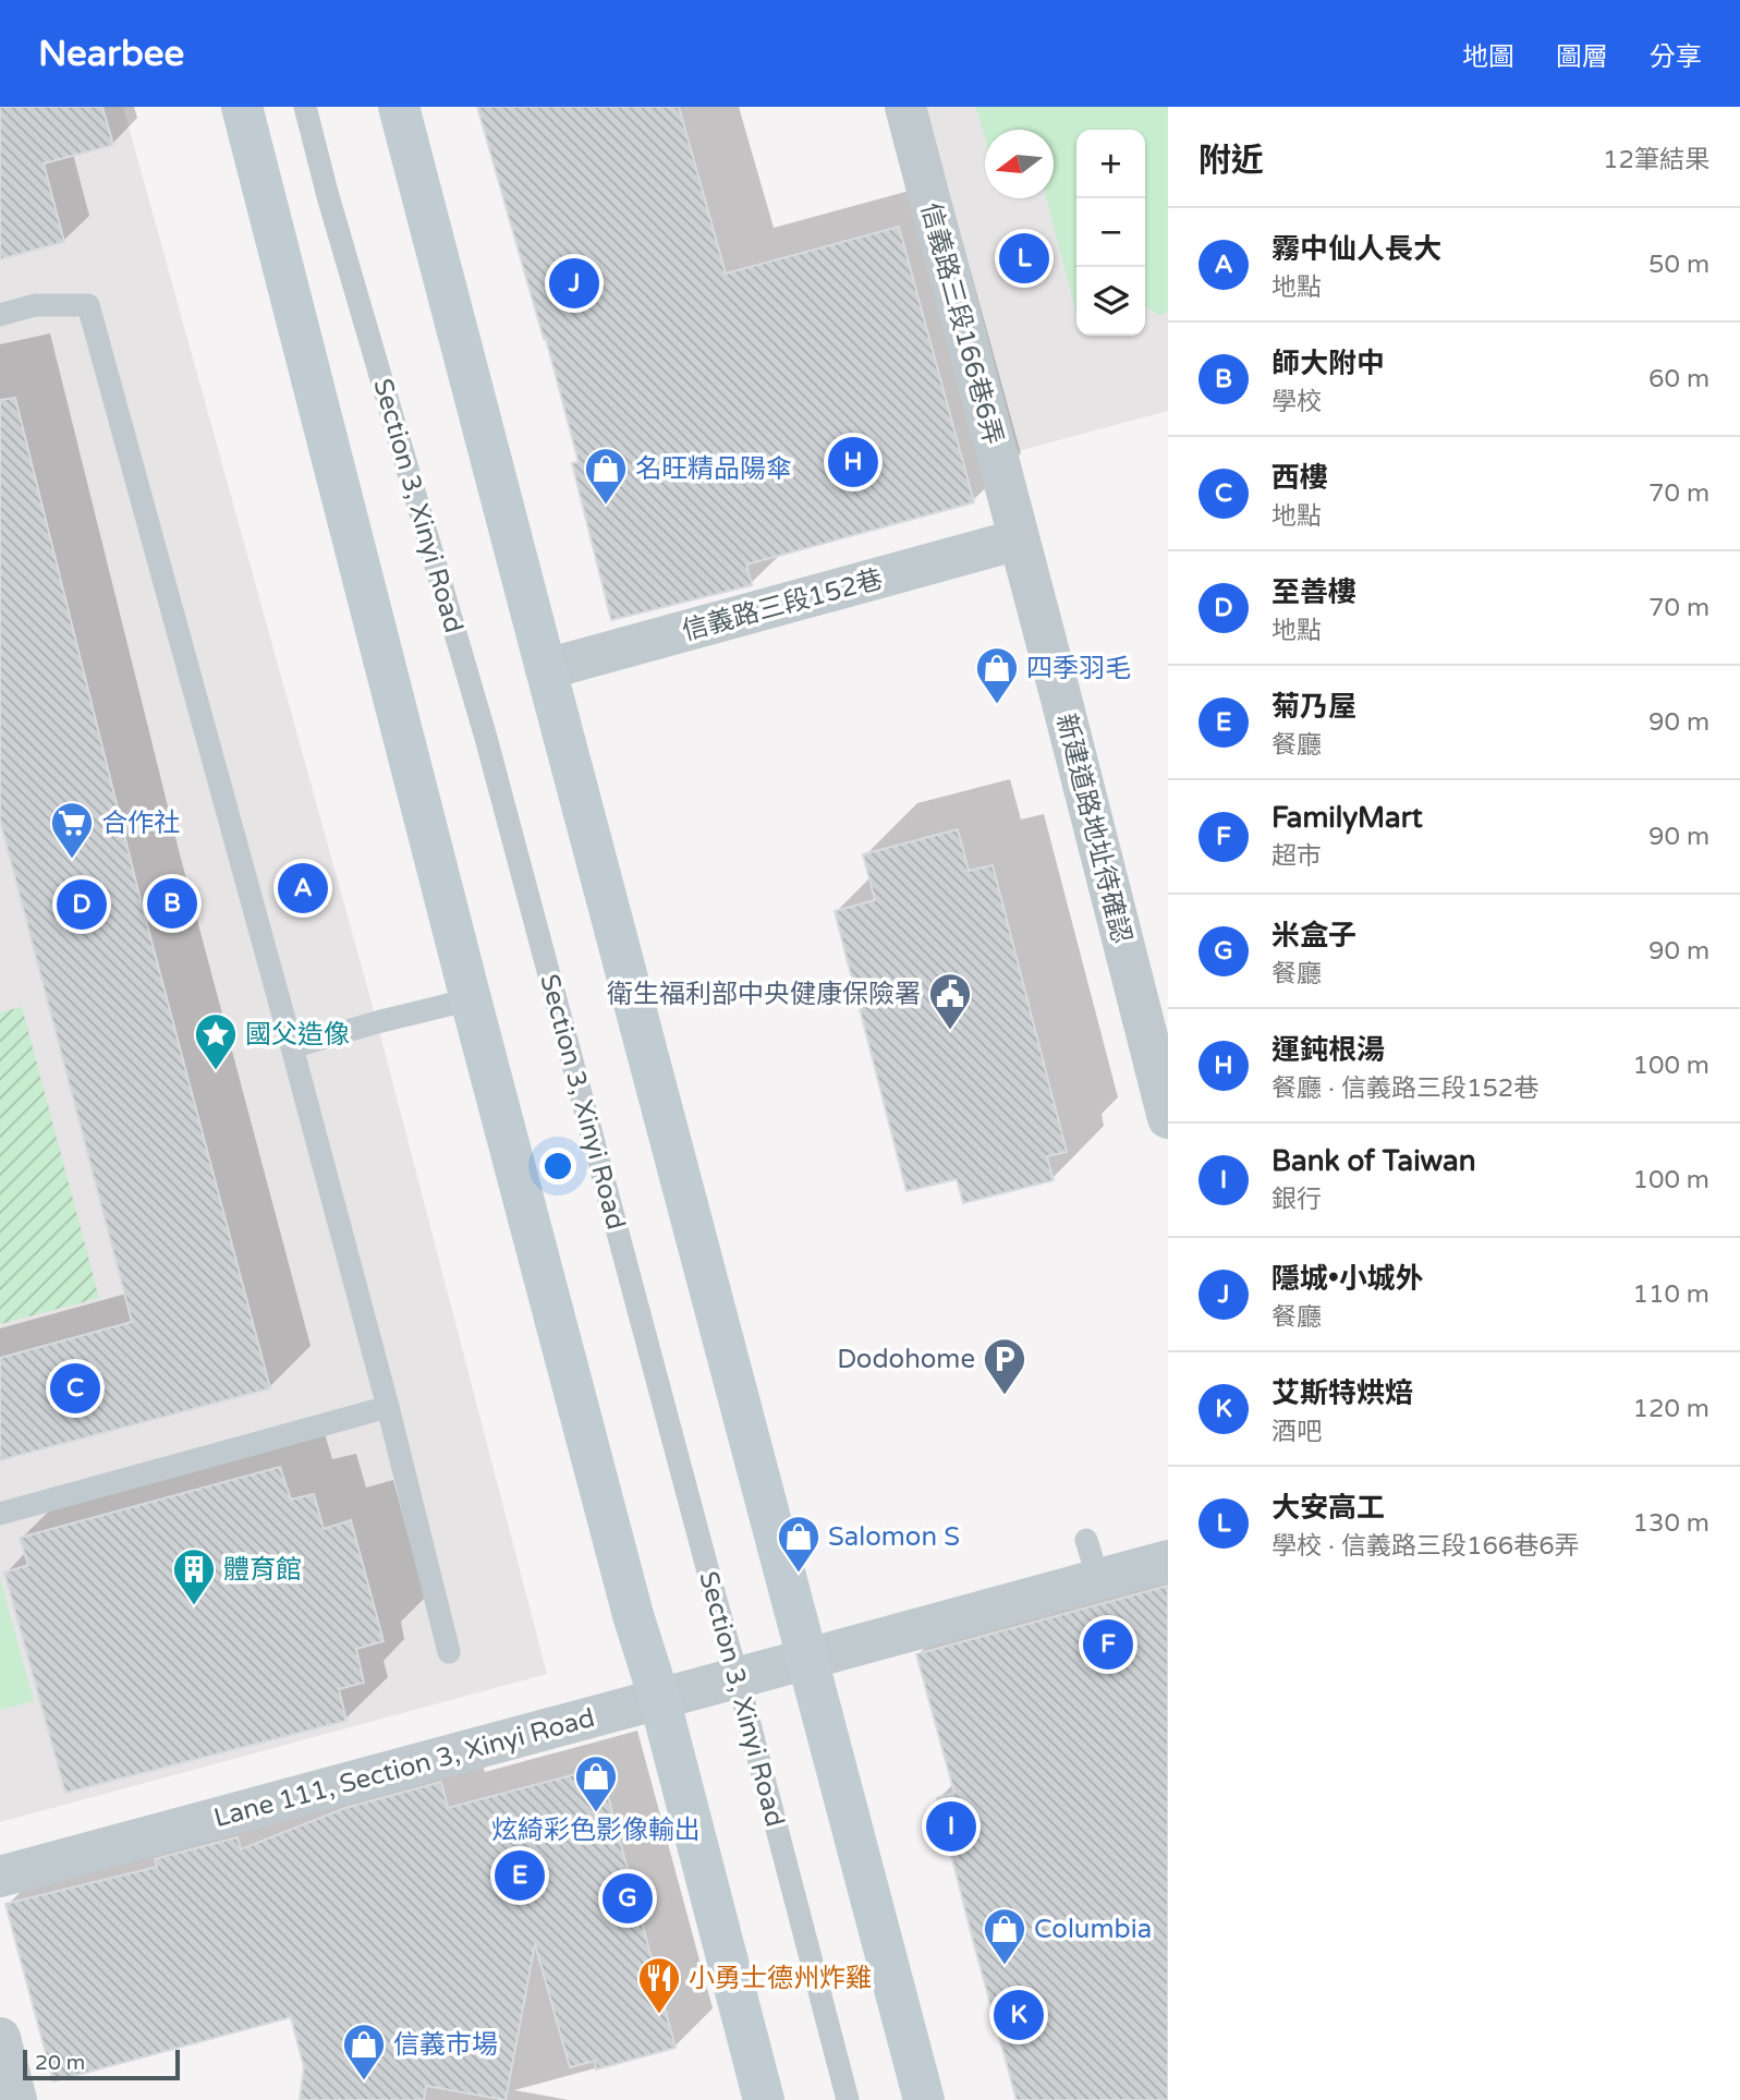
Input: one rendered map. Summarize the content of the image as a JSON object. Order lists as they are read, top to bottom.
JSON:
{
  "streets": {
    "street": [
      "信義路三段166巷6弄",
      "信義路三段152巷",
      "新建道路地址待確認",
      "Lane 111, Section 3, Xinyi Road"
    ],
    "lane": ["Section 3, Xinyi Road"]
  },
  "crossings": [
    ["信義路三段166巷6弄", "信義路三段152巷"],
    ["信義路三段166巷6弄", "新建道路地址待確認"],
    ["Section 3, Xinyi Road", "Lane 111, Section 3, Xinyi Road"],
    ["信義路三段152巷", "新建道路地址待確認"]
  ],
  "places": {
    "shop": [
      "名旺精品陽傘",
      "四季羽毛",
      "Salomon S",
      "炫綺彩色影像輸出",
      "Columbia",
      "信義市場"
    ],
    "supermarket": ["合作社"],
    "public building": ["衛生福利部中央健康保險署"],
    "place": ["國父造像"],
    "parking": ["Dodohome"],
    "building": ["體育館"],
    "restaurant": ["小勇士德州炸雞"]
  },
  "scale_bar": "20 m",
  "north": "left",
  "page": {
    "header": "Nearbee",
    "nav": ["地圖", "圖層", "分享"],
    "heading": ["附近", "12筆結果"],
    "map_buttons": ["+", "−"],
    "list": [
      {
        "mark": "A",
        "name": "霧中仙人長大",
        "note": "地點",
        "value": "50 m"
      },
      {
        "mark": "B",
        "name": "師大附中",
        "note": "學校",
        "value": "60 m"
      },
      {
        "mark": "C",
        "name": "西樓",
        "note": "地點",
        "value": "70 m"
      },
      {
        "mark": "D",
        "name": "至善樓",
        "note": "地點",
        "value": "70 m"
      },
      {
        "mark": "E",
        "name": "菊乃屋",
        "note": "餐廳",
        "value": "90 m"
      },
      {
        "mark": "F",
        "name": "FamilyMart",
        "note": "超市",
        "value": "90 m"
      },
      {
        "mark": "G",
        "name": "米盒子",
        "note": "餐廳",
        "value": "90 m"
      },
      {
        "mark": "H",
        "name": "運鈍根湯",
        "note": "餐廳 · 信義路三段152巷",
        "value": "100 m"
      },
      {
        "mark": "I",
        "name": "Bank of Taiwan",
        "note": "銀行",
        "value": "100 m"
      },
      {
        "mark": "J",
        "name": "隱城•小城外",
        "note": "餐廳",
        "value": "110 m"
      },
      {
        "mark": "K",
        "name": "艾斯特烘焙",
        "note": "酒吧",
        "value": "120 m"
      },
      {
        "mark": "L",
        "name": "大安高工",
        "note": "學校 · 信義路三段166巷6弄",
        "value": "130 m"
      }
    ],
    "pins": [
      "L",
      "J",
      "H",
      "A",
      "B",
      "D",
      "C",
      "F",
      "I",
      "E",
      "G",
      "K"
    ],
    "scale": "20 m"
  }
}
